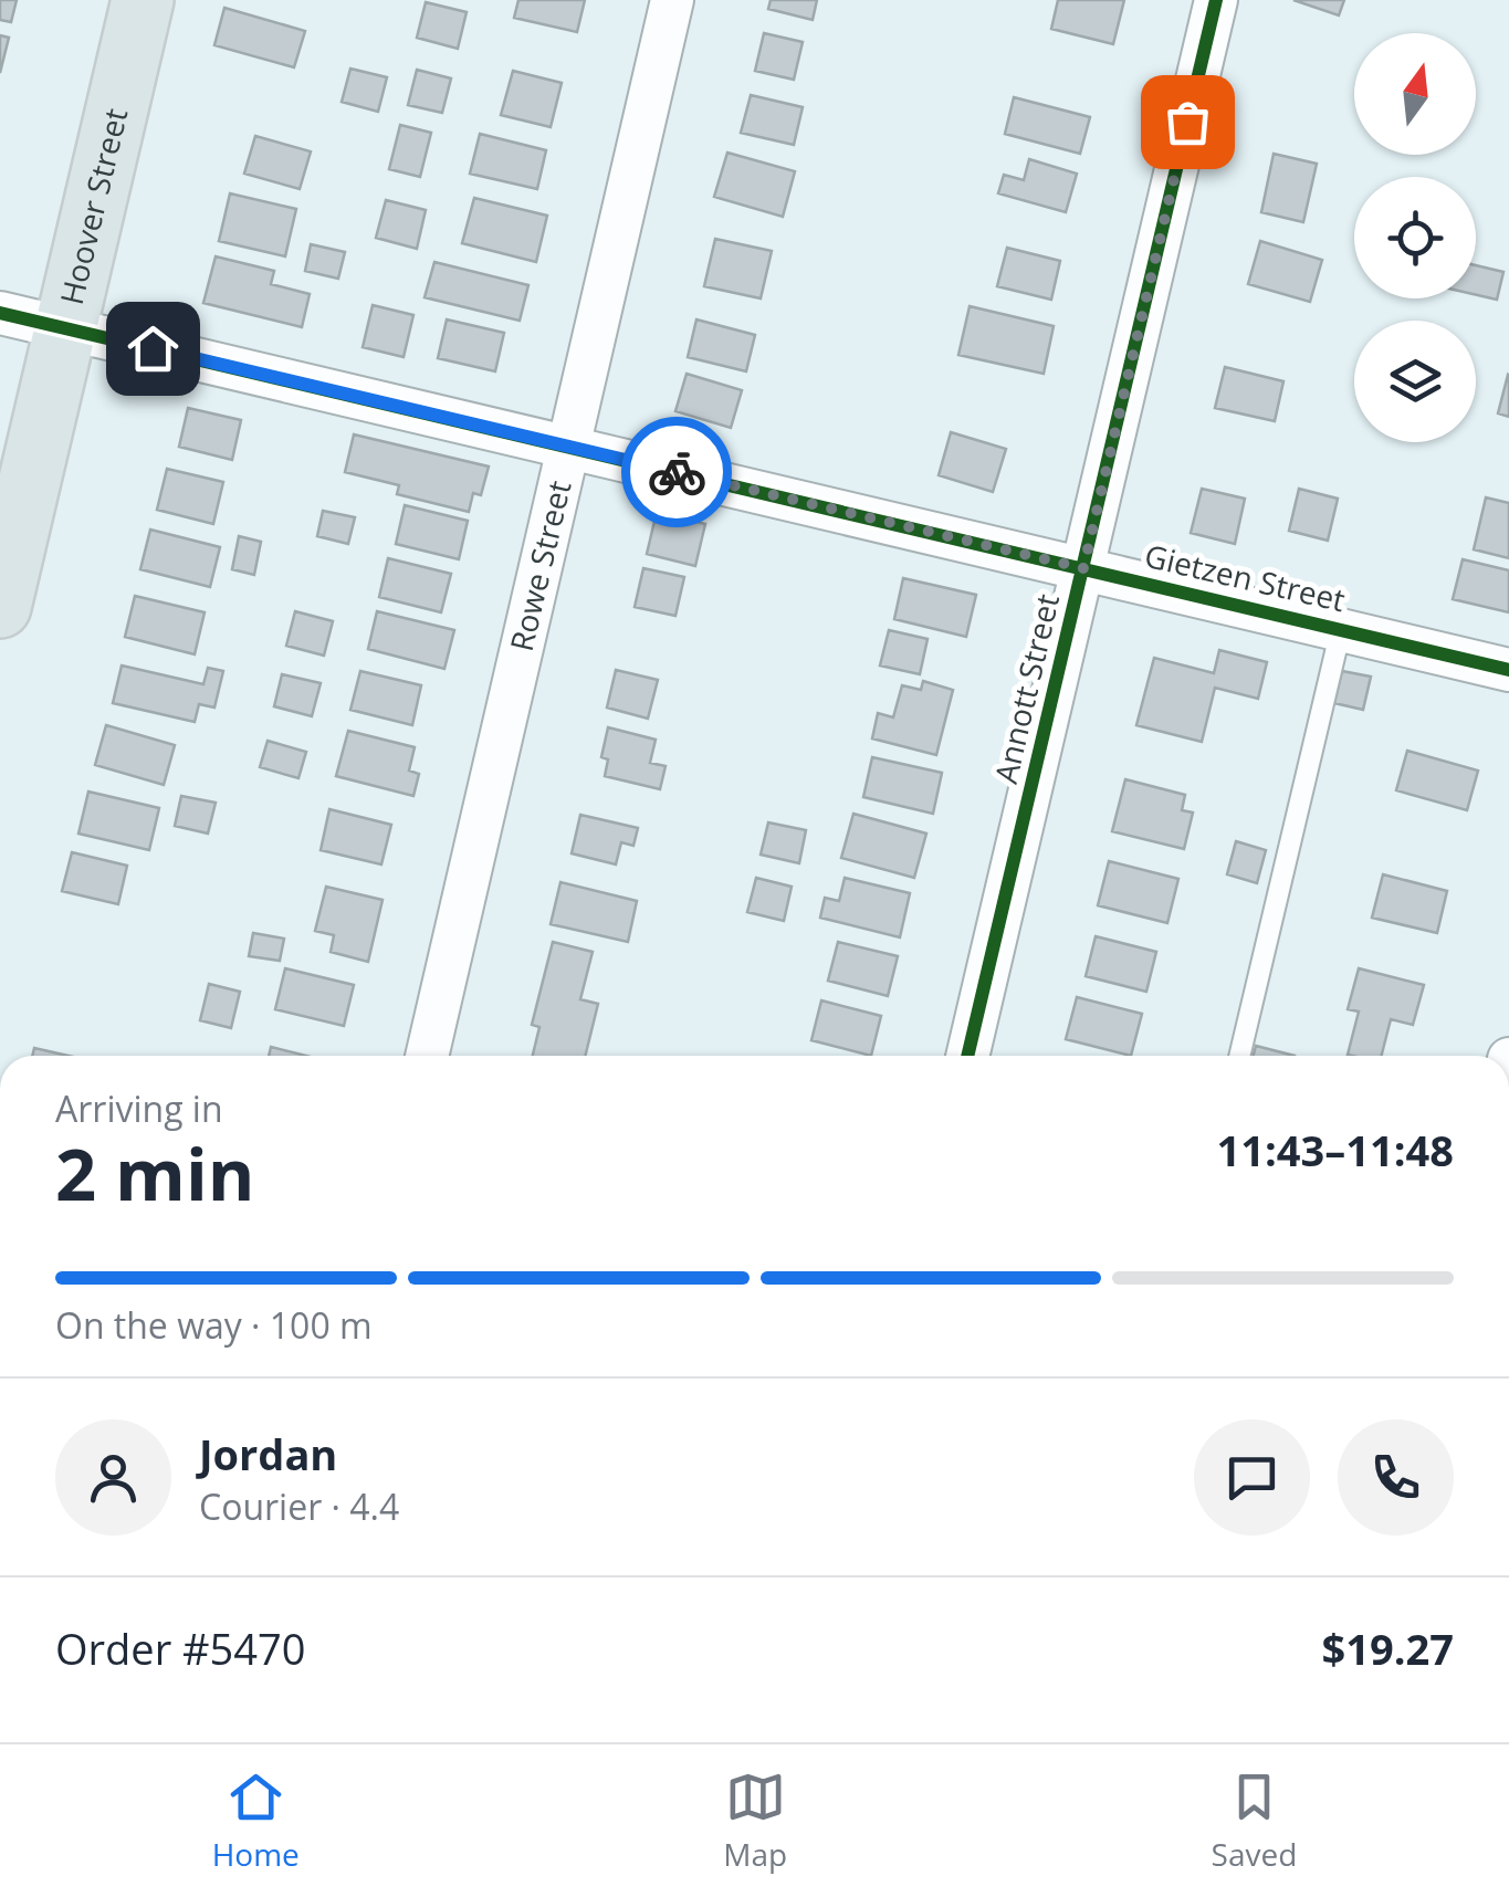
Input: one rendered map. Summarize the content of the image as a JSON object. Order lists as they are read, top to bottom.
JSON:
{
  "streets": {
    "main road": ["Hoover Street"],
    "street": ["Rowe Street", "Gietzen Street", "Annott Street"]
  },
  "crossings": [
    ["Hoover Street", "Gietzen Street"],
    ["Rowe Street", "Gietzen Street"],
    ["Gietzen Street", "Annott Street"]
  ],
  "north": "top",
  "page": {
    "heading": ["2 min", "Arriving in", "11:43–11:48"],
    "panel": [
      "Jordan",
      "Courier · 4.4",
      "Order #5470",
      "$19.27"
    ],
    "bar": "On the way · 100 m",
    "tabs": ["Home", "Map", "Saved"]
  }
}
